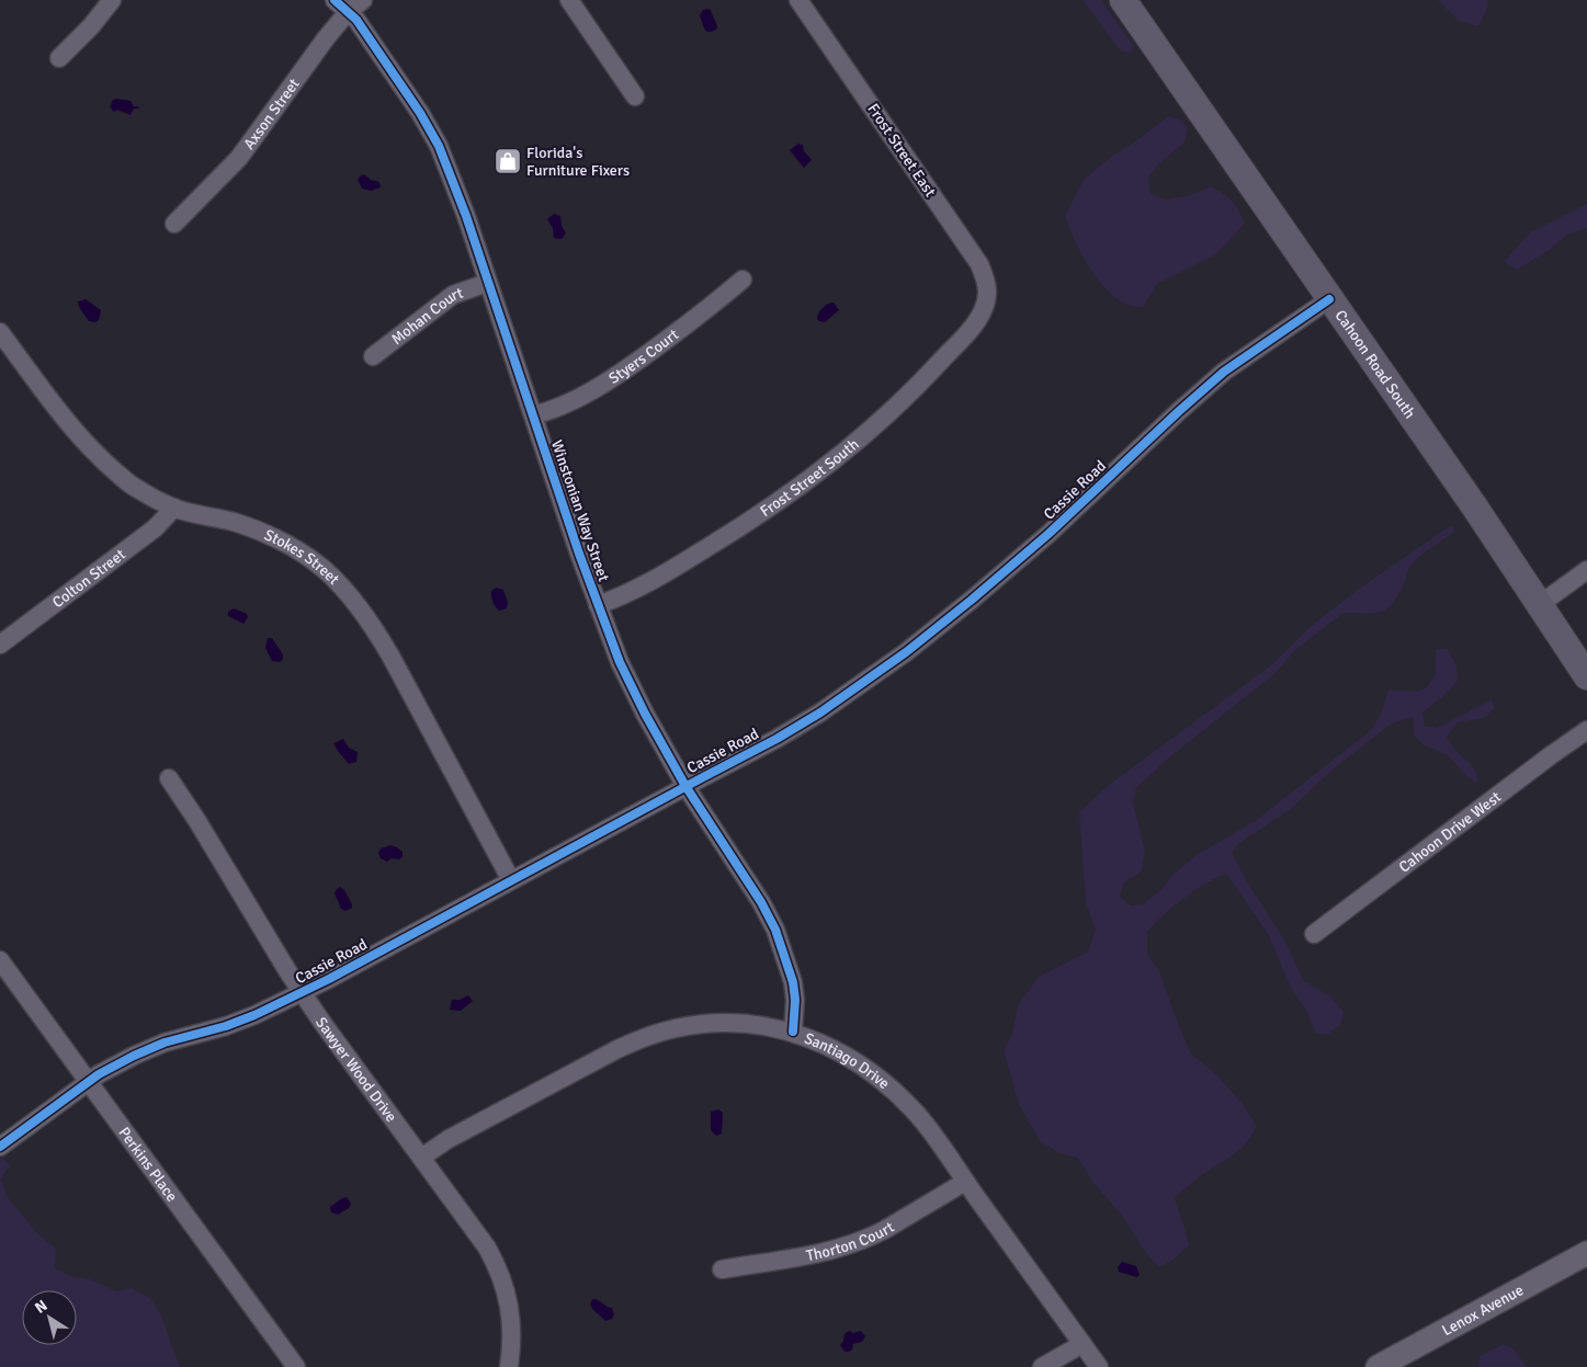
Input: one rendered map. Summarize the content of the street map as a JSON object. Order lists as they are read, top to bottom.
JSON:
{
  "streets": {
    "main road": ["Cahoon Road South"],
    "street": [
      "Axson Street",
      "Frost Street East",
      "Mohan Court",
      "Styers Court",
      "Frost Street South",
      "Cassie Road",
      "Winstonian Way Street",
      "Stokes Street",
      "Colton Street",
      "Cahoon Drive West",
      "Santiago Drive",
      "Sawyer Wood Drive",
      "Perkins Place",
      "Thorton Court",
      "Lenox Avenue"
    ]
  },
  "crossings": [
    ["Axson Street", "Winstonian Way Street"],
    ["Frost Street East", "Frost Street South"],
    ["Mohan Court", "Winstonian Way Street"],
    ["Styers Court", "Winstonian Way Street"],
    ["Cahoon Road South", "Cassie Road"],
    ["Frost Street South", "Winstonian Way Street"],
    ["Cassie Road", "Winstonian Way Street"],
    ["Cassie Road", "Stokes Street"],
    ["Cassie Road", "Sawyer Wood Drive"],
    ["Cassie Road", "Perkins Place"],
    ["Winstonian Way Street", "Santiago Drive"],
    ["Stokes Street", "Colton Street"],
    ["Santiago Drive", "Sawyer Wood Drive"],
    ["Santiago Drive", "Thorton Court"]
  ],
  "places": {
    "shop": ["Florida's Furniture Fixers"]
  },
  "north": "top left"
}
